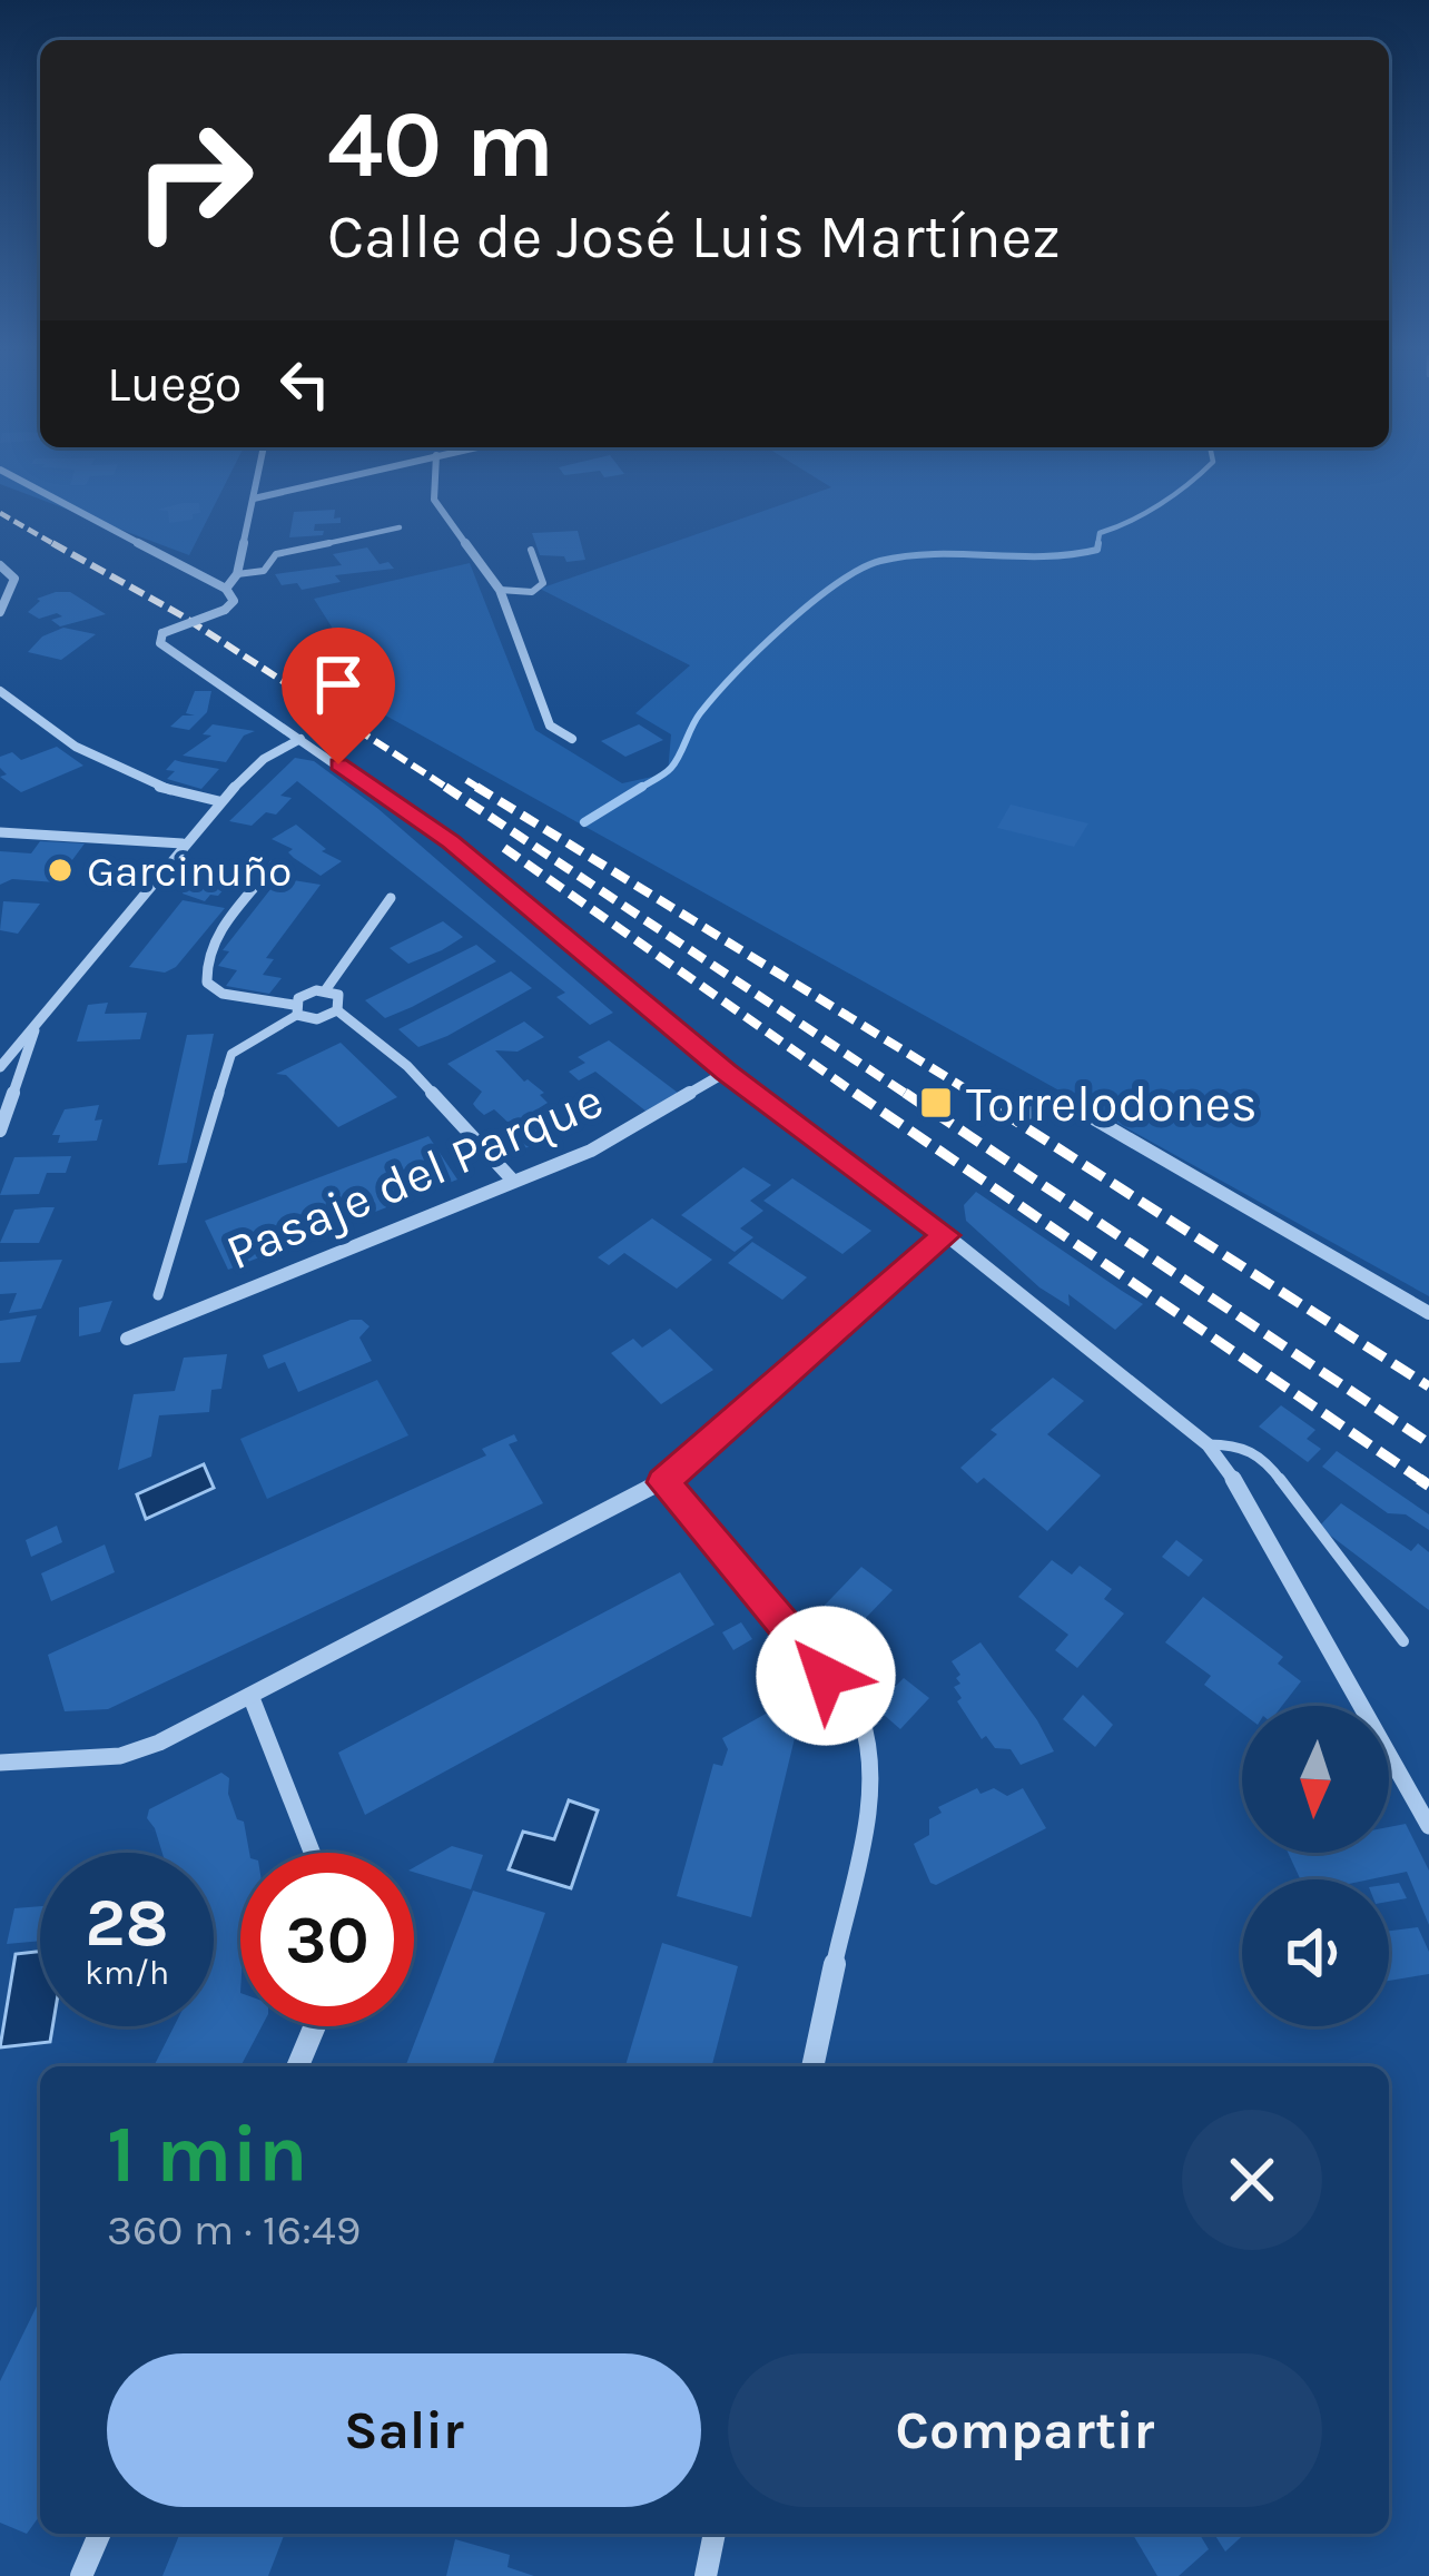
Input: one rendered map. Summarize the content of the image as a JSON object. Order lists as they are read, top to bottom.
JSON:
{
  "streets": {
    "street": ["Pasaje del Parque"]
  },
  "places": {
    "other": ["Garcinuño"],
    "transit": ["Torrelodones"]
  },
  "north": "bottom",
  "page": {
    "turn": ["40 m", "Calle de José Luis Martínez"],
    "then": "Luego",
    "speed": "28 km/h",
    "limit": "30",
    "heading": ["1 min", "360 m · 16:49"],
    "buttons": ["Salir", "Compartir"]
  }
}
